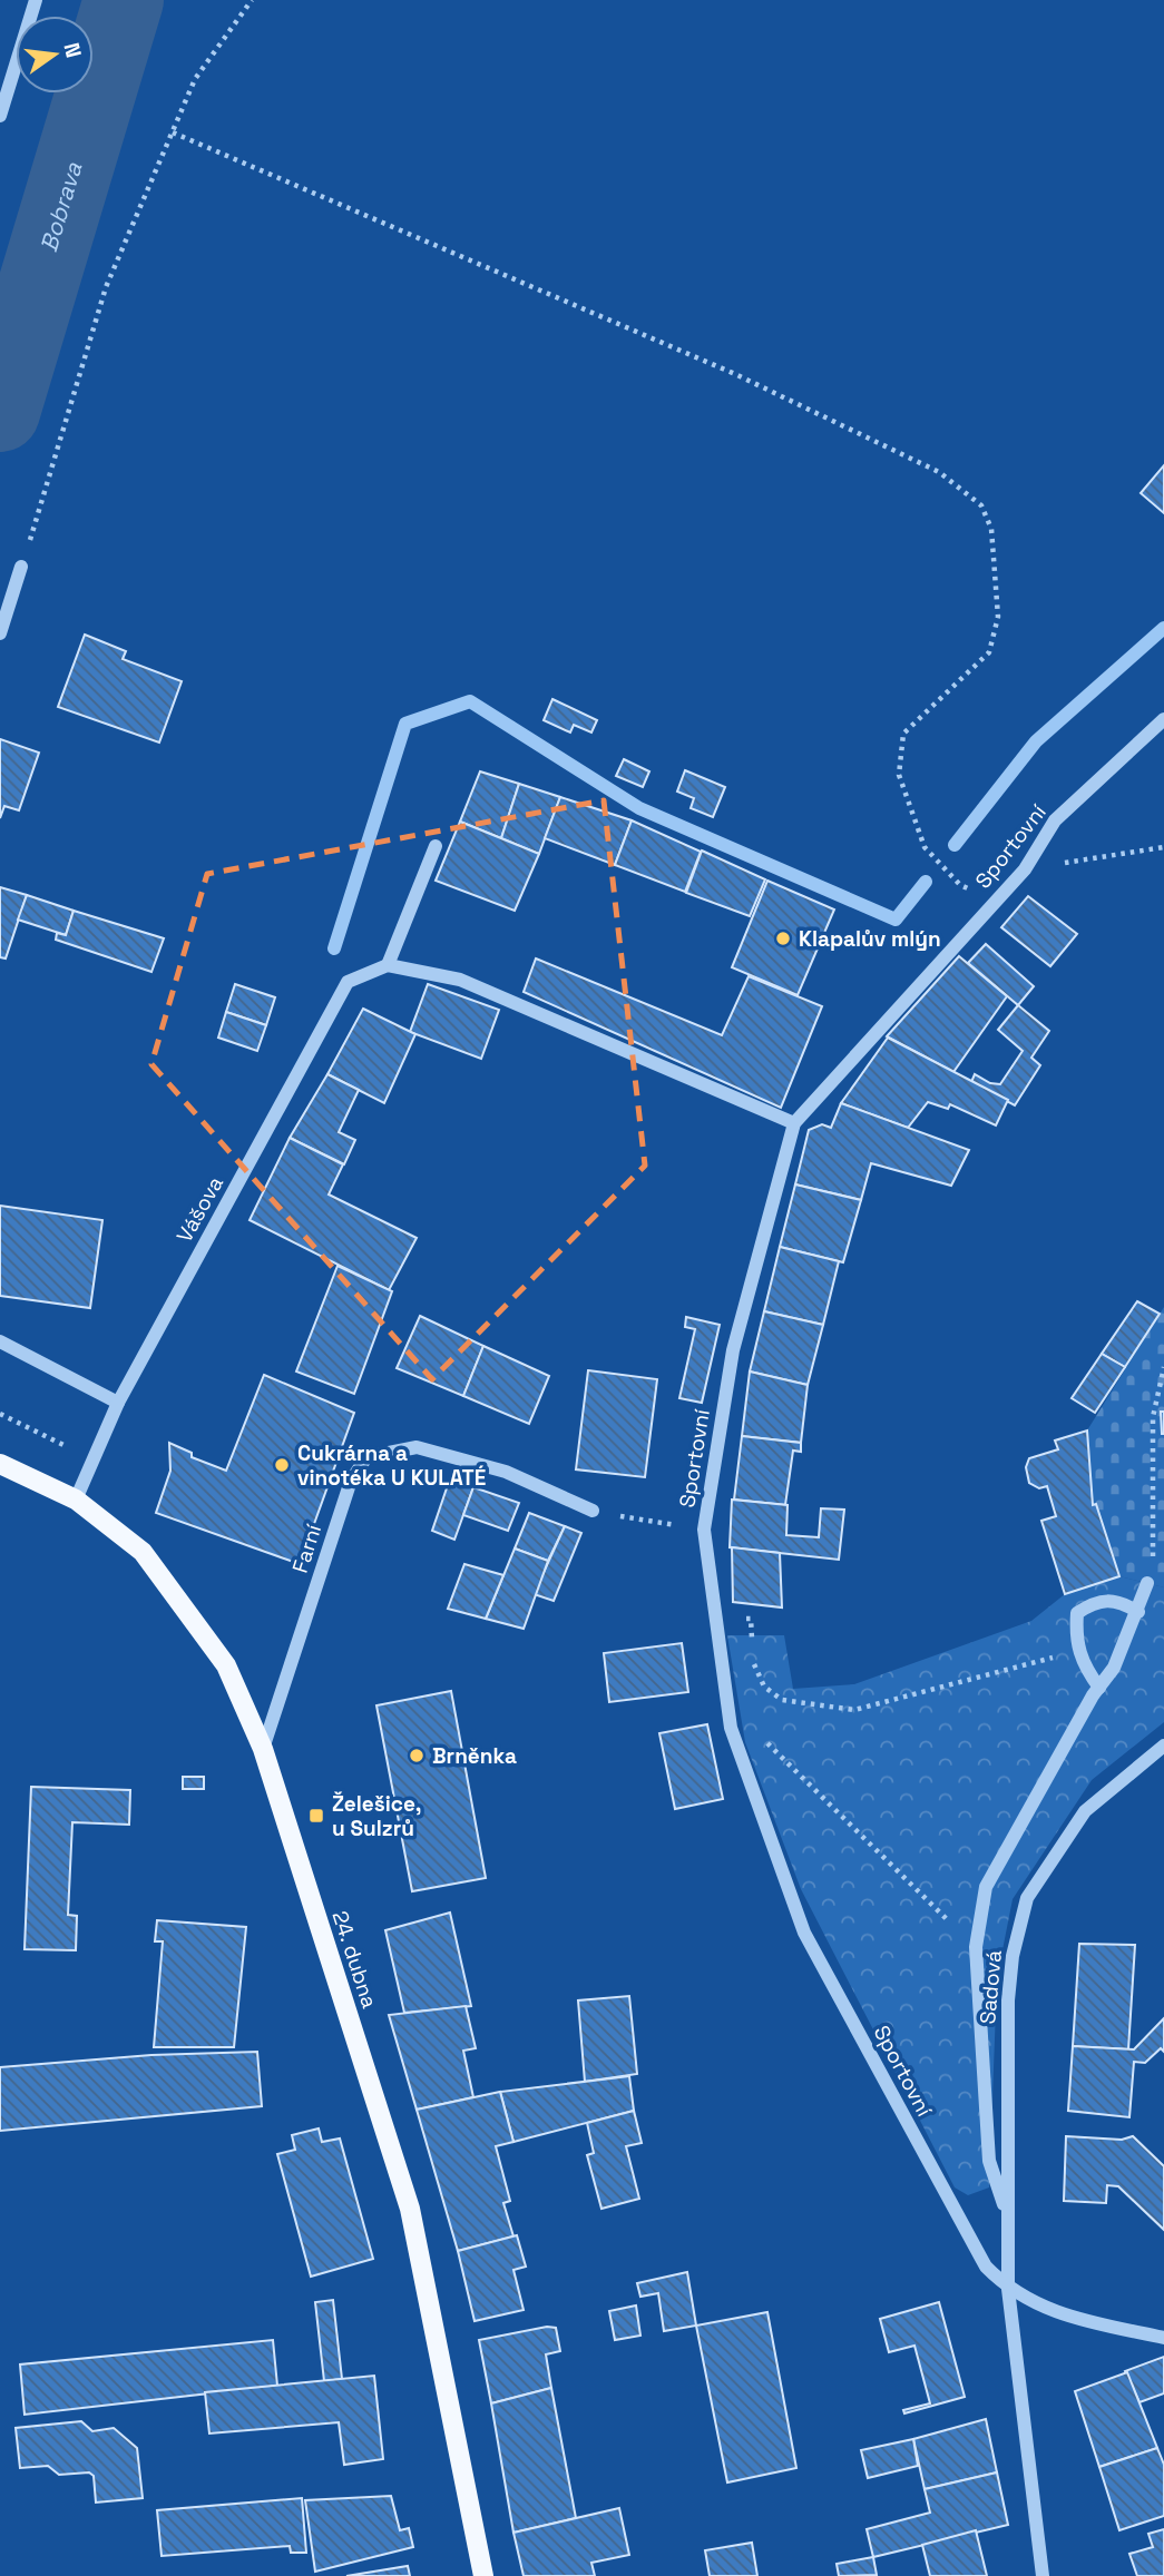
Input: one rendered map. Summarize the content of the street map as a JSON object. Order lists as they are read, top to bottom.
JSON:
{
  "streets": {
    "main road": ["24. dubna"],
    "street": [
      "Sportovní",
      "Vášova",
      "Farní",
      "Sadová"
    ]
  },
  "crossings": [
    ["Sportovní", "Sadová"],
    ["Vášova", "24. dubna"],
    ["Farní", "24. dubna"]
  ],
  "water": ["Bobrava"],
  "places": {
    "other": ["Klapalův mlýn", "Cukrárna a vinotéka U KULATÉ", "Brněnka"],
    "transit": ["Želešice, u Sulzrů"]
  },
  "north": "right"
}
